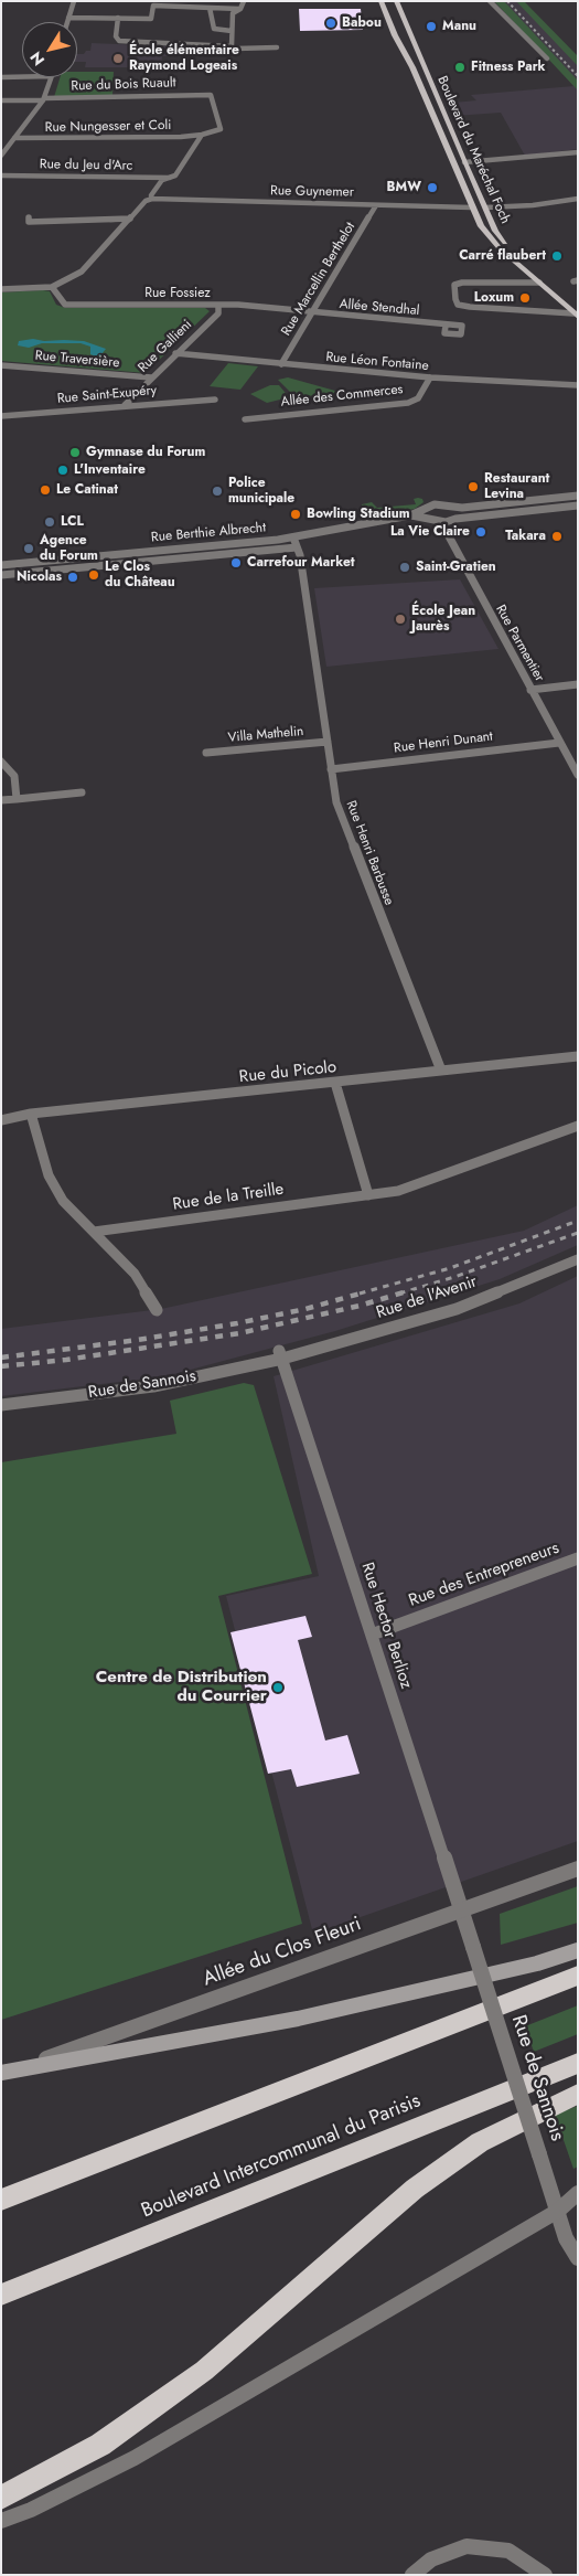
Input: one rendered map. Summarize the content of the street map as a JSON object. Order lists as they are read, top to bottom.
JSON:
{
  "streets": {
    "highway": ["Boulevard Intercommunal du Parisis"],
    "main road": ["Boulevard du Maréchal Foch", "Allée du Clos Fleuri"],
    "street": [
      "Rue du Bois Ruault",
      "Rue Nungesser et Coli",
      "Rue du Jeu d'Arc",
      "Rue Guynemer",
      "Rue Marcellin Berthelot",
      "Rue Fossiez",
      "Allée Stendhal",
      "Rue Gallieni",
      "Rue Traversière",
      "Rue Léon Fontaine",
      "Rue Saint-Exupéry",
      "Allée des Commerces",
      "Rue Berthie Albrecht",
      "Rue Parmentier",
      "Villa Mathelin",
      "Rue Henri Dunant",
      "Rue Henri Barbusse",
      "Rue du Picolo",
      "Rue de la Treille",
      "Rue de l'Avenir",
      "Rue de Sannois",
      "Rue des Entrepreneurs",
      "Rue Hector Berlioz"
    ]
  },
  "crossings": [
    ["Rue du Bois Ruault", "Rue Nungesser et Coli"],
    ["Boulevard du Maréchal Foch", "Rue Guynemer"],
    ["Rue Guynemer", "Rue Marcellin Berthelot"],
    ["Rue Marcellin Berthelot", "Rue Fossiez"],
    ["Rue Marcellin Berthelot", "Allée Stendhal"],
    ["Rue Marcellin Berthelot", "Rue Léon Fontaine"],
    ["Rue Fossiez", "Allée Stendhal"],
    ["Rue Fossiez", "Rue Gallieni"],
    ["Rue Gallieni", "Rue Traversière"],
    ["Rue Gallieni", "Rue Léon Fontaine"],
    ["Rue Gallieni", "Rue Saint-Exupéry"],
    ["Rue Léon Fontaine", "Allée des Commerces"],
    ["Rue Berthie Albrecht", "Rue Parmentier"],
    ["Rue Berthie Albrecht", "Rue Henri Barbusse"],
    ["Rue Parmentier", "Rue Henri Dunant"],
    ["Villa Mathelin", "Rue Henri Barbusse"],
    ["Rue Henri Dunant", "Rue Henri Barbusse"],
    ["Rue Henri Barbusse", "Rue du Picolo"],
    ["Rue de l'Avenir", "Rue de Sannois"],
    ["Rue de l'Avenir", "Rue Hector Berlioz"],
    ["Rue de Sannois", "Rue Hector Berlioz"],
    ["Rue de Sannois", "Allée du Clos Fleuri"],
    ["Rue des Entrepreneurs", "Rue Hector Berlioz"],
    ["Rue Hector Berlioz", "Allée du Clos Fleuri"]
  ],
  "places": [
    "Babou",
    "Manu",
    "École élémentaire Raymond Logeais",
    "Fitness Park",
    "BMW",
    "Carré flaubert",
    "Loxum",
    "Gymnase du Forum",
    "L'Inventaire",
    "Restaurant Levina",
    "Le Catinat",
    "Police municipale",
    "Bowling Stadium",
    "LCL",
    "La Vie Claire",
    "Takara",
    "Agence du Forum",
    "Carrefour Market",
    "Saint-Gratien",
    "Le Clos du Château",
    "Nicolas",
    "École Jean Jaurès",
    "Centre de Distribution du Courrier"
  ],
  "north": "bottom left"
}
